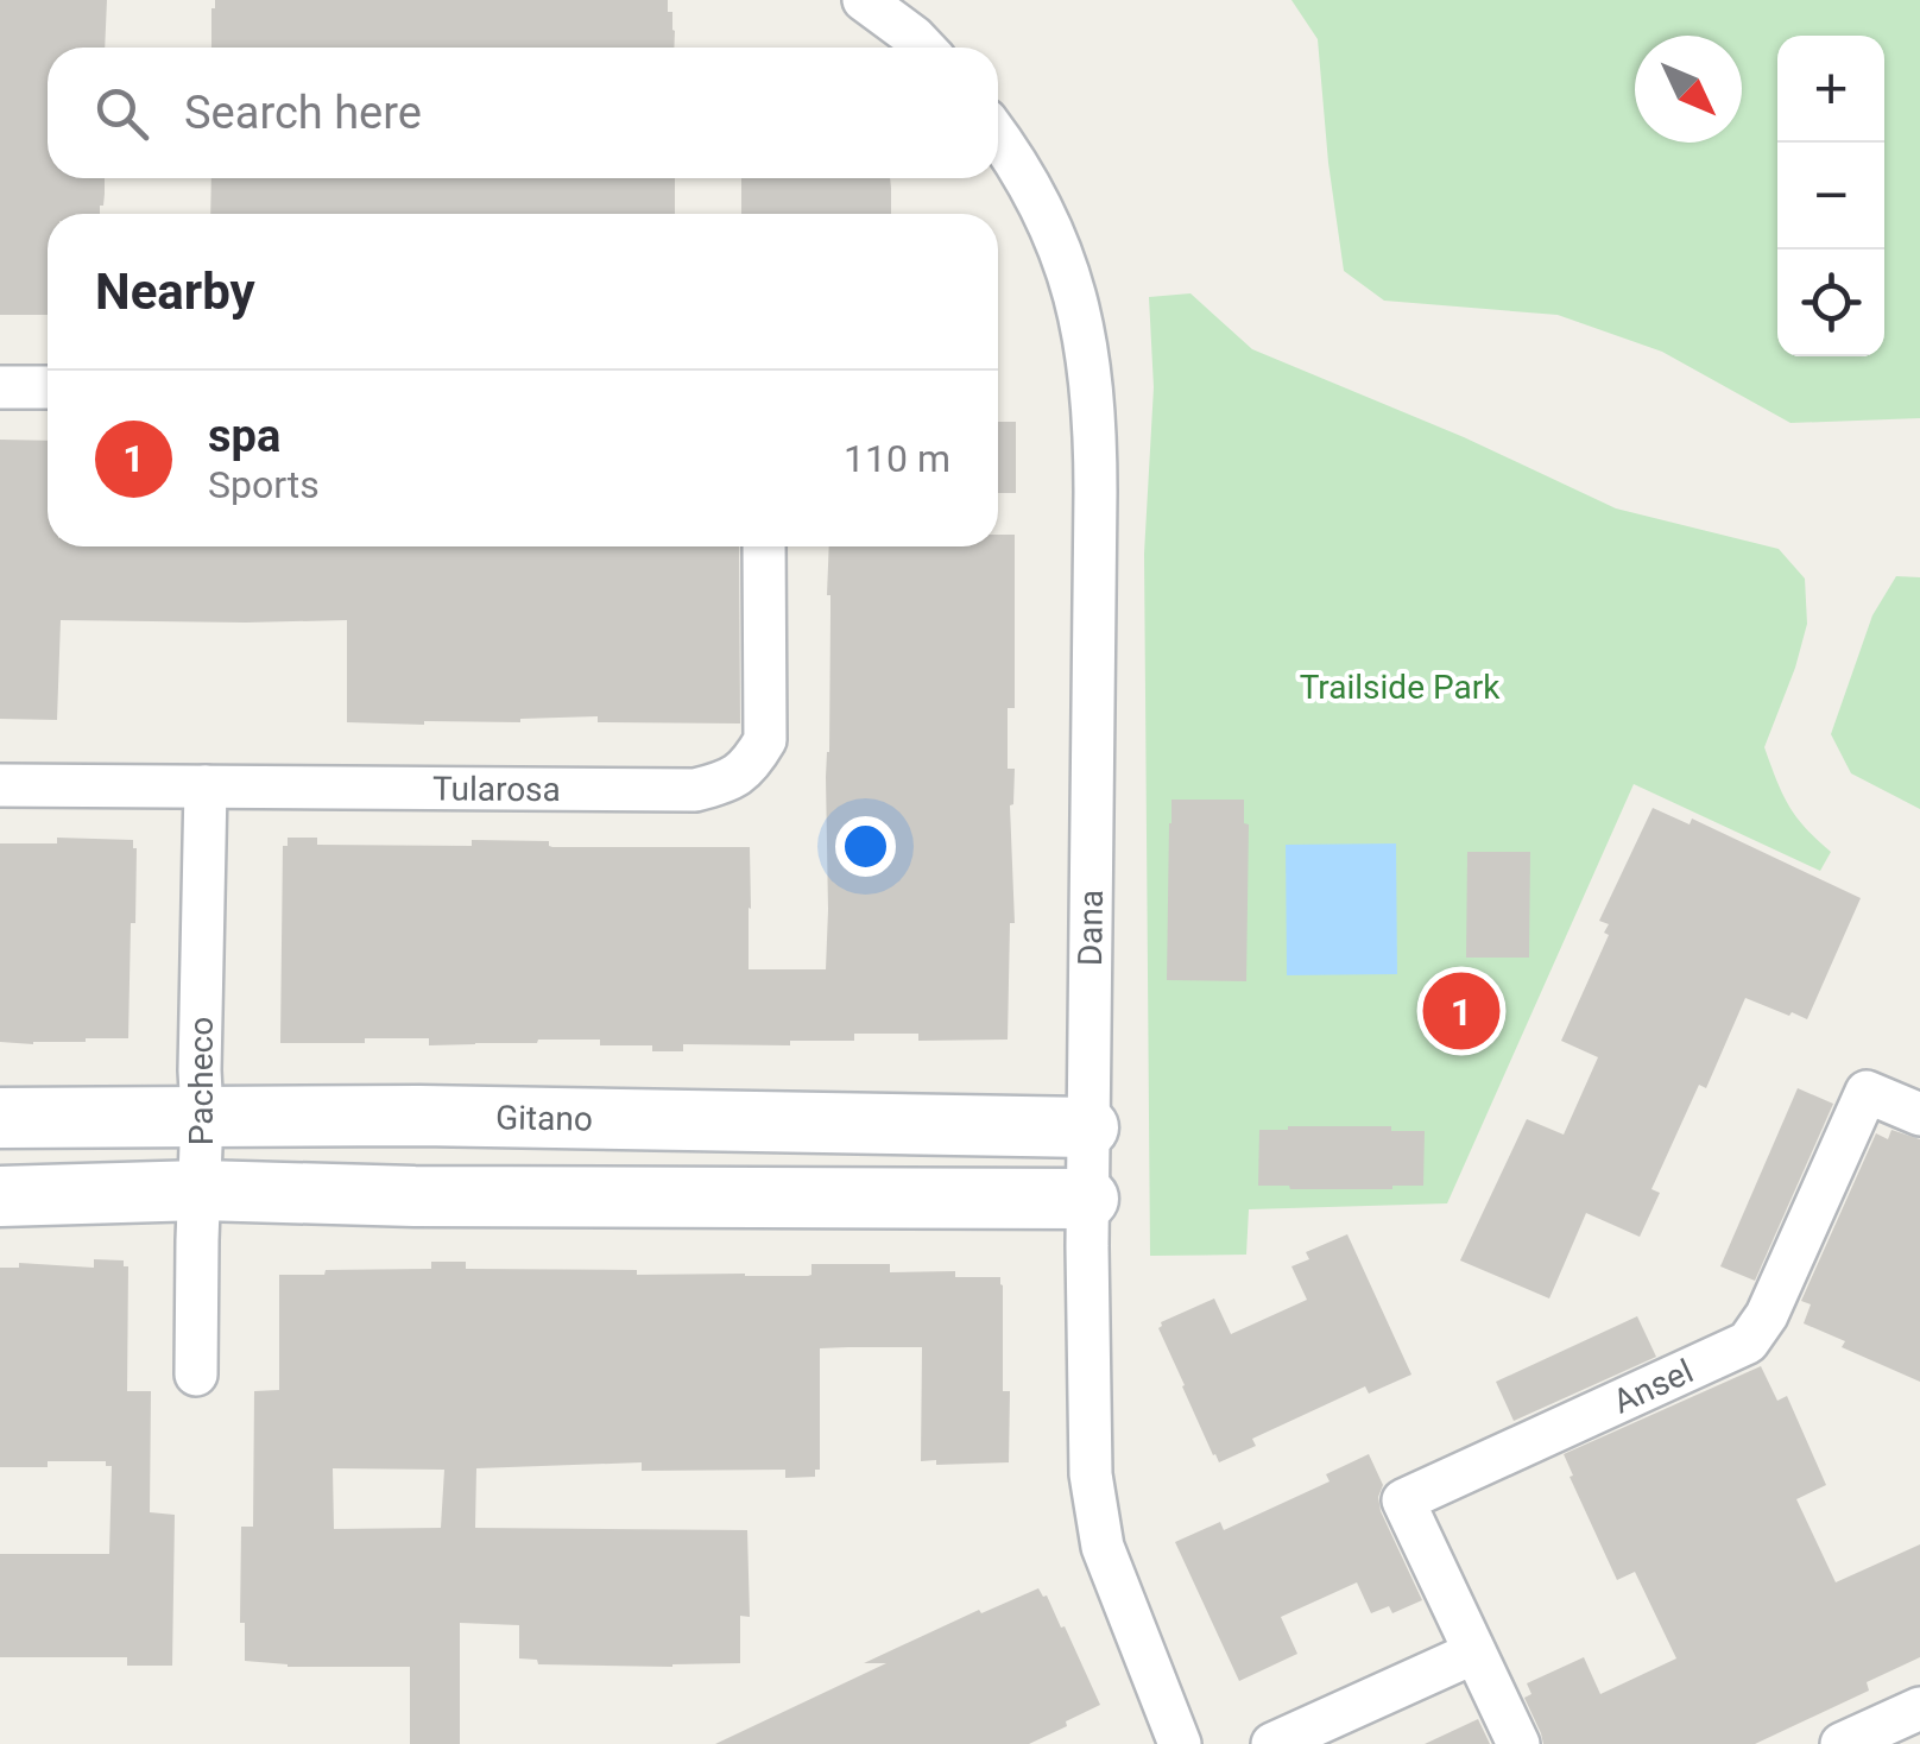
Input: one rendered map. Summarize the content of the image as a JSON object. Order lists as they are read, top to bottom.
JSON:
{
  "streets": {
    "street": [
      "Tularosa",
      "Dana",
      "Pacheco",
      "Gitano",
      "Ansel"
    ]
  },
  "crossings": [
    ["Tularosa", "Pacheco"],
    ["Dana", "Gitano"],
    ["Pacheco", "Gitano"]
  ],
  "parks": ["Trailside Park"],
  "north": "bottom right",
  "page": {
    "map_buttons": ["+", "−"],
    "search": "Search here",
    "heading": "Nearby",
    "list": [
      {
        "mark": "1",
        "name": "spa",
        "note": "Sports",
        "value": "110 m"
      }
    ],
    "pins": "1"
  }
}
